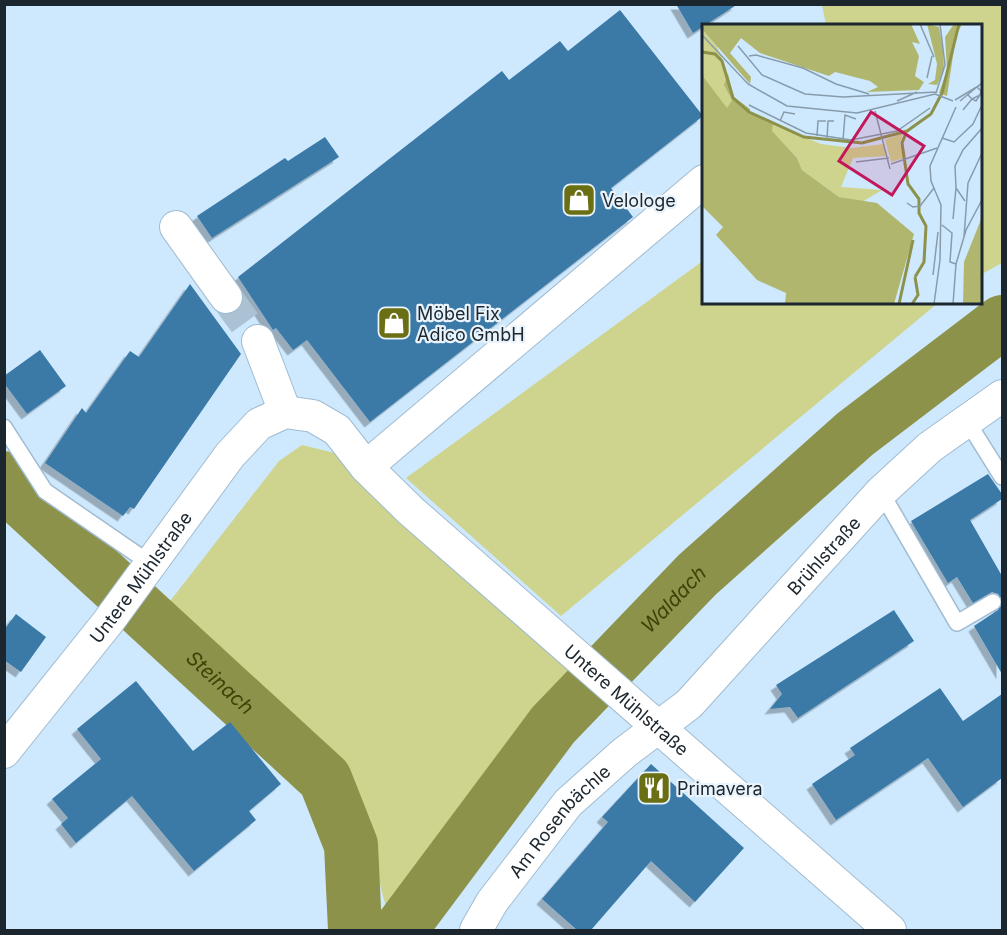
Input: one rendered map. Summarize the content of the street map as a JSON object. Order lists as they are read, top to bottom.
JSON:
{
  "streets": {
    "street": ["Brühlstraße", "Untere Mühlstraße", "Am Rosenbächle"]
  },
  "crossings": [
    ["Brühlstraße", "Untere Mühlstraße"],
    ["Brühlstraße", "Am Rosenbächle"],
    ["Untere Mühlstraße", "Am Rosenbächle"]
  ],
  "water": ["Waldach", "Steinach"],
  "places": {
    "shop": ["Velologe", "Möbel Fix Adico GmbH"],
    "restaurant": ["Primavera"]
  }
}
